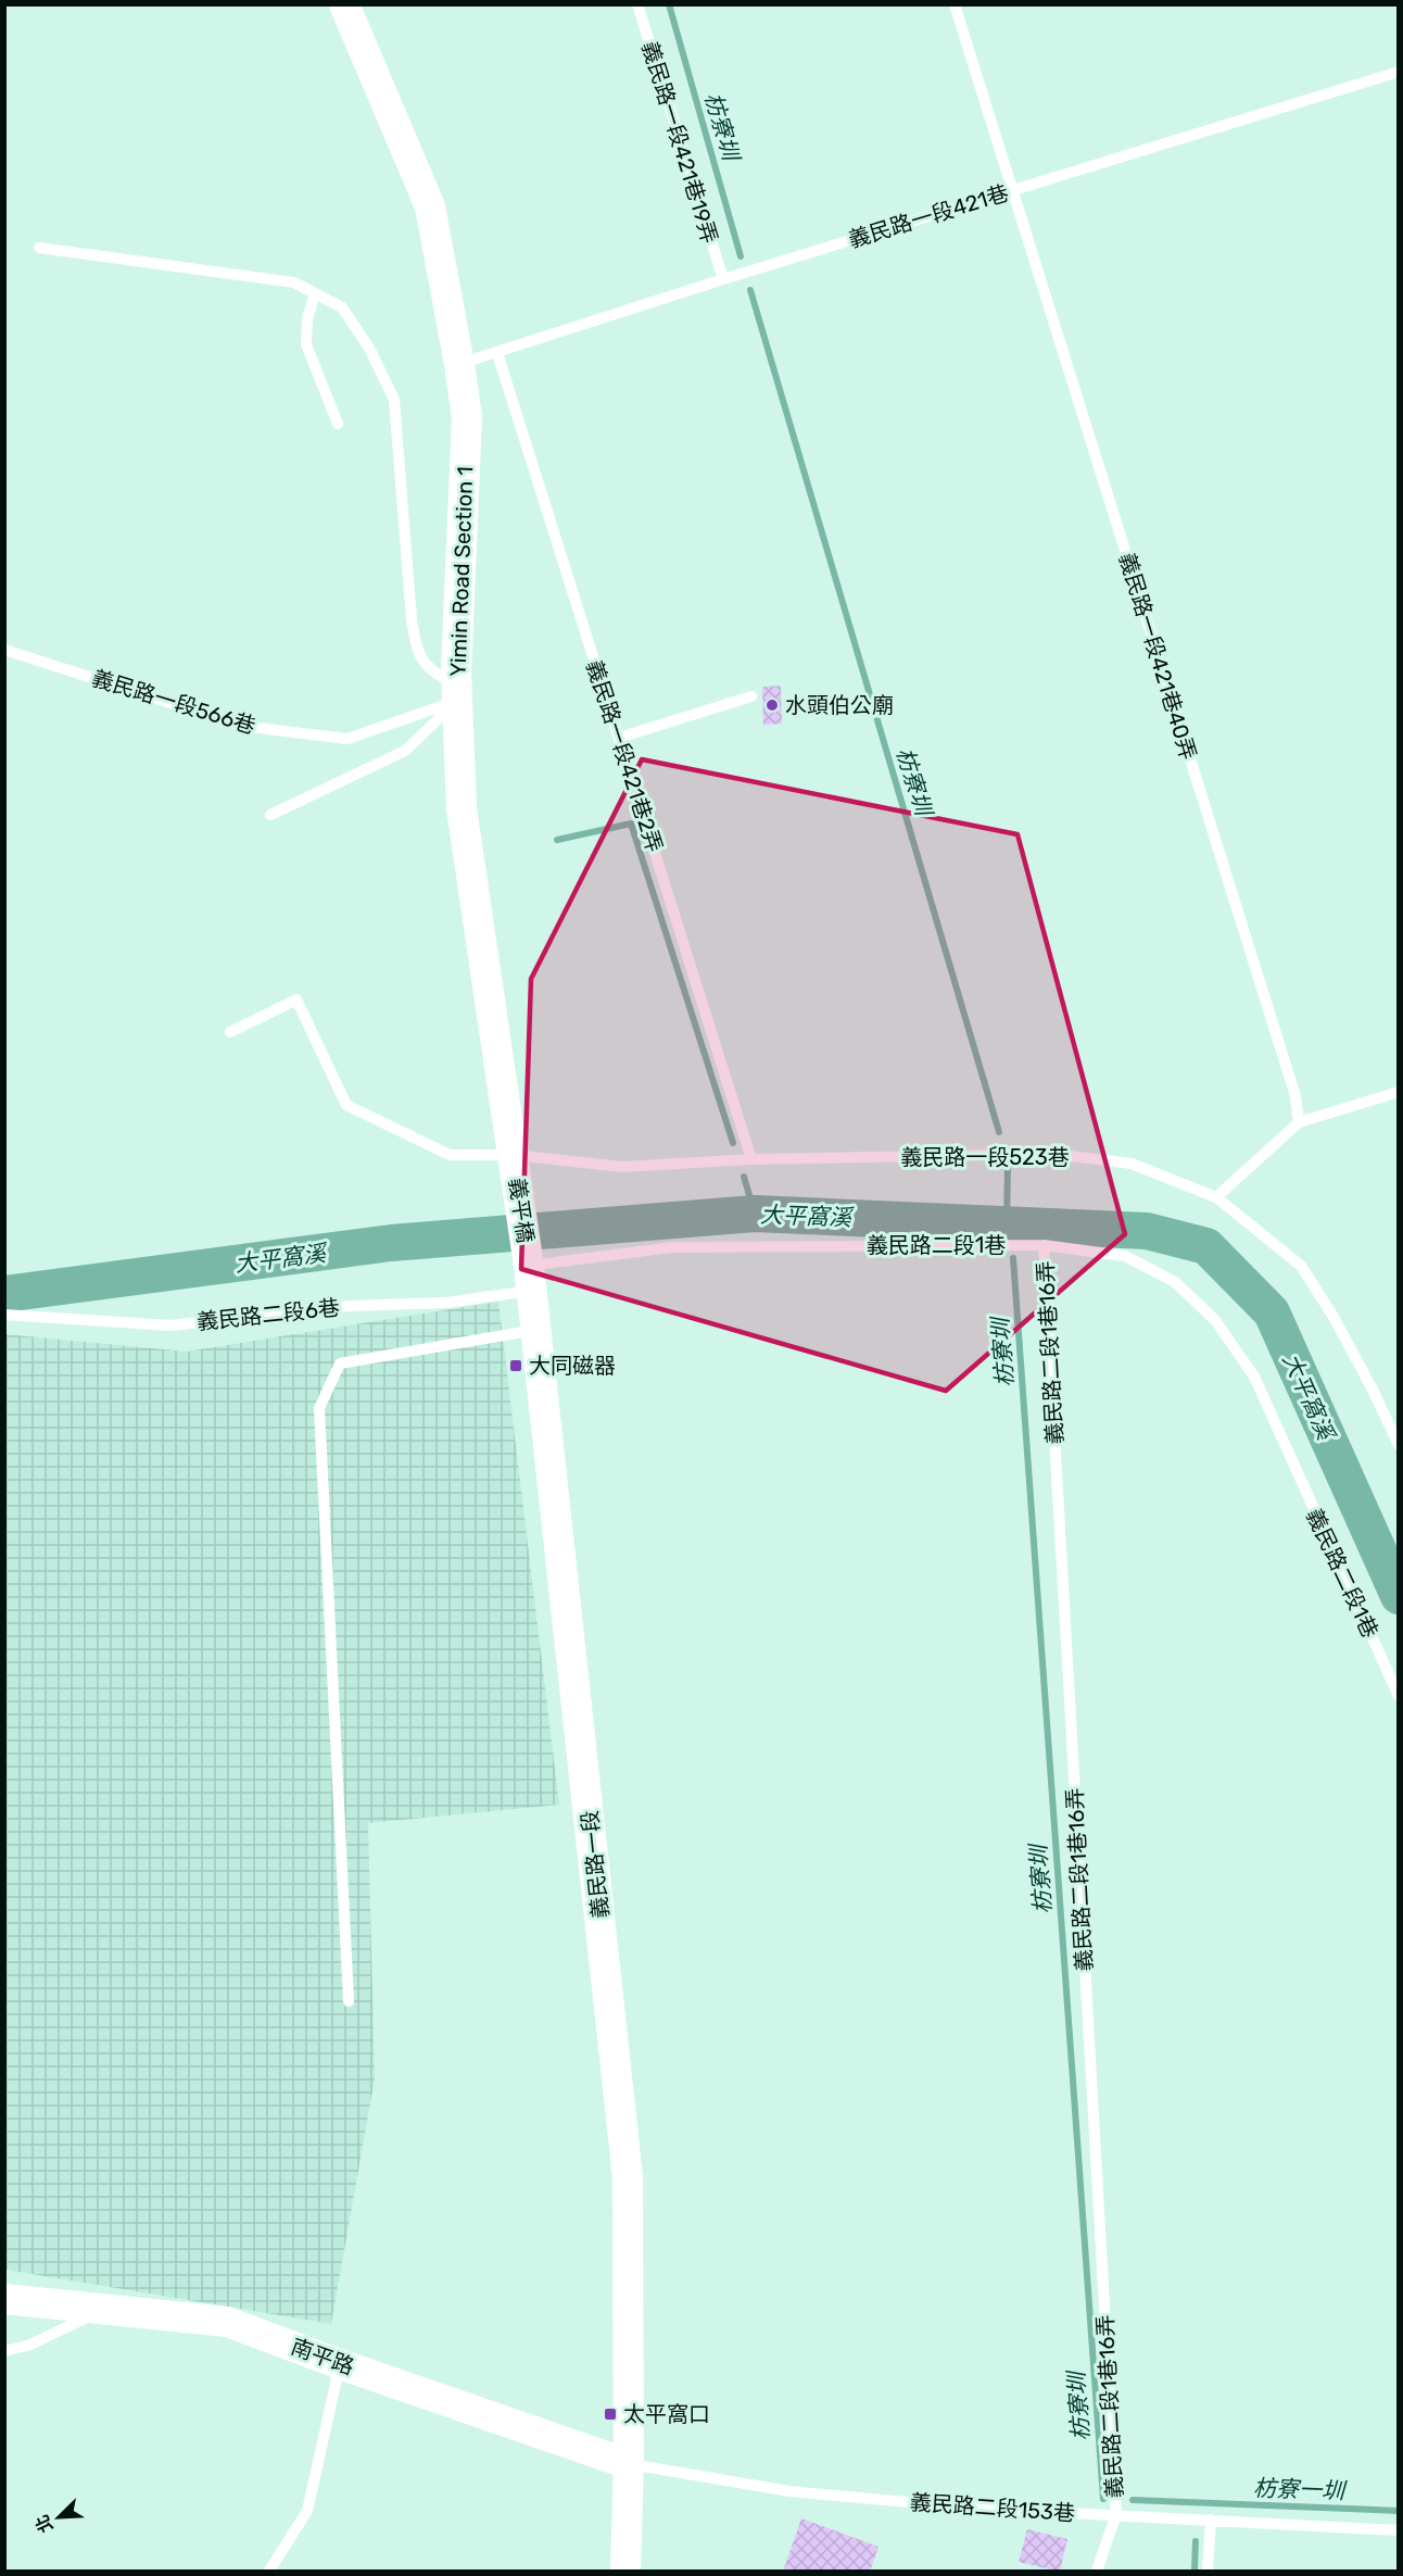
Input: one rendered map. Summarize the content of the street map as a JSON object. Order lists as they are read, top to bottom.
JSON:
{
  "streets": {
    "street": [
      "Yimin Road Section 1",
      "義平橋",
      "義民路一段",
      "南平路"
    ],
    "lane": [
      "義民路一段421巷19弄",
      "義民路一段421巷",
      "義民路一段421巷40弄",
      "義民路一段566巷",
      "義民路一段421巷2弄",
      "義民路一段523巷",
      "義民路二段1巷",
      "義民路二段6巷",
      "義民路二段1巷16弄",
      "義民路二段153巷"
    ]
  },
  "crossings": [
    ["義民路一段421巷19弄", "義民路一段421巷"],
    ["義民路一段421巷", "Yimin Road Section 1"],
    ["義民路一段421巷", "義民路一段421巷40弄"],
    ["義民路一段421巷", "義民路一段421巷2弄"],
    ["Yimin Road Section 1", "義民路一段566巷"],
    ["Yimin Road Section 1", "義民路一段523巷"],
    ["Yimin Road Section 1", "義平橋"],
    ["義民路一段421巷2弄", "義民路一段523巷"],
    ["義民路一段523巷", "義平橋"],
    ["義平橋", "義民路二段1巷"],
    ["義平橋", "義民路二段6巷"],
    ["義平橋", "義民路一段"],
    ["義民路二段1巷", "義民路二段6巷"],
    ["義民路二段1巷", "義民路二段1巷16弄"],
    ["義民路二段1巷", "義民路一段"],
    ["義民路二段6巷", "義民路一段"],
    ["義民路二段1巷16弄", "義民路二段153巷"],
    ["義民路一段", "南平路"],
    ["義民路一段", "義民路二段153巷"],
    ["南平路", "義民路二段153巷"]
  ],
  "water": ["枋寮圳", "大平窩溪", "枋寮一圳"],
  "places": {
    "other": ["水頭伯公廟"],
    "transit": ["大同磁器", "太平窩口"]
  },
  "north": "bottom left"
}
